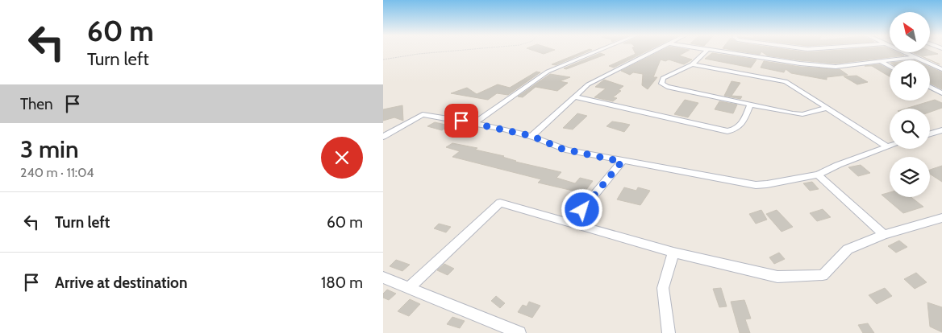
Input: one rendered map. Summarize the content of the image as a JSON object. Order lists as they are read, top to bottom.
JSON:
{
  "north": "top left",
  "page": {
    "turn": ["60 m", "Turn left"],
    "then": "Then",
    "heading": ["3 min", "240 m · 11:04"],
    "list": [
      {
        "name": "Turn left",
        "value": "60 m"
      },
      {
        "name": "Arrive at destination",
        "value": "180 m"
      }
    ]
  }
}
